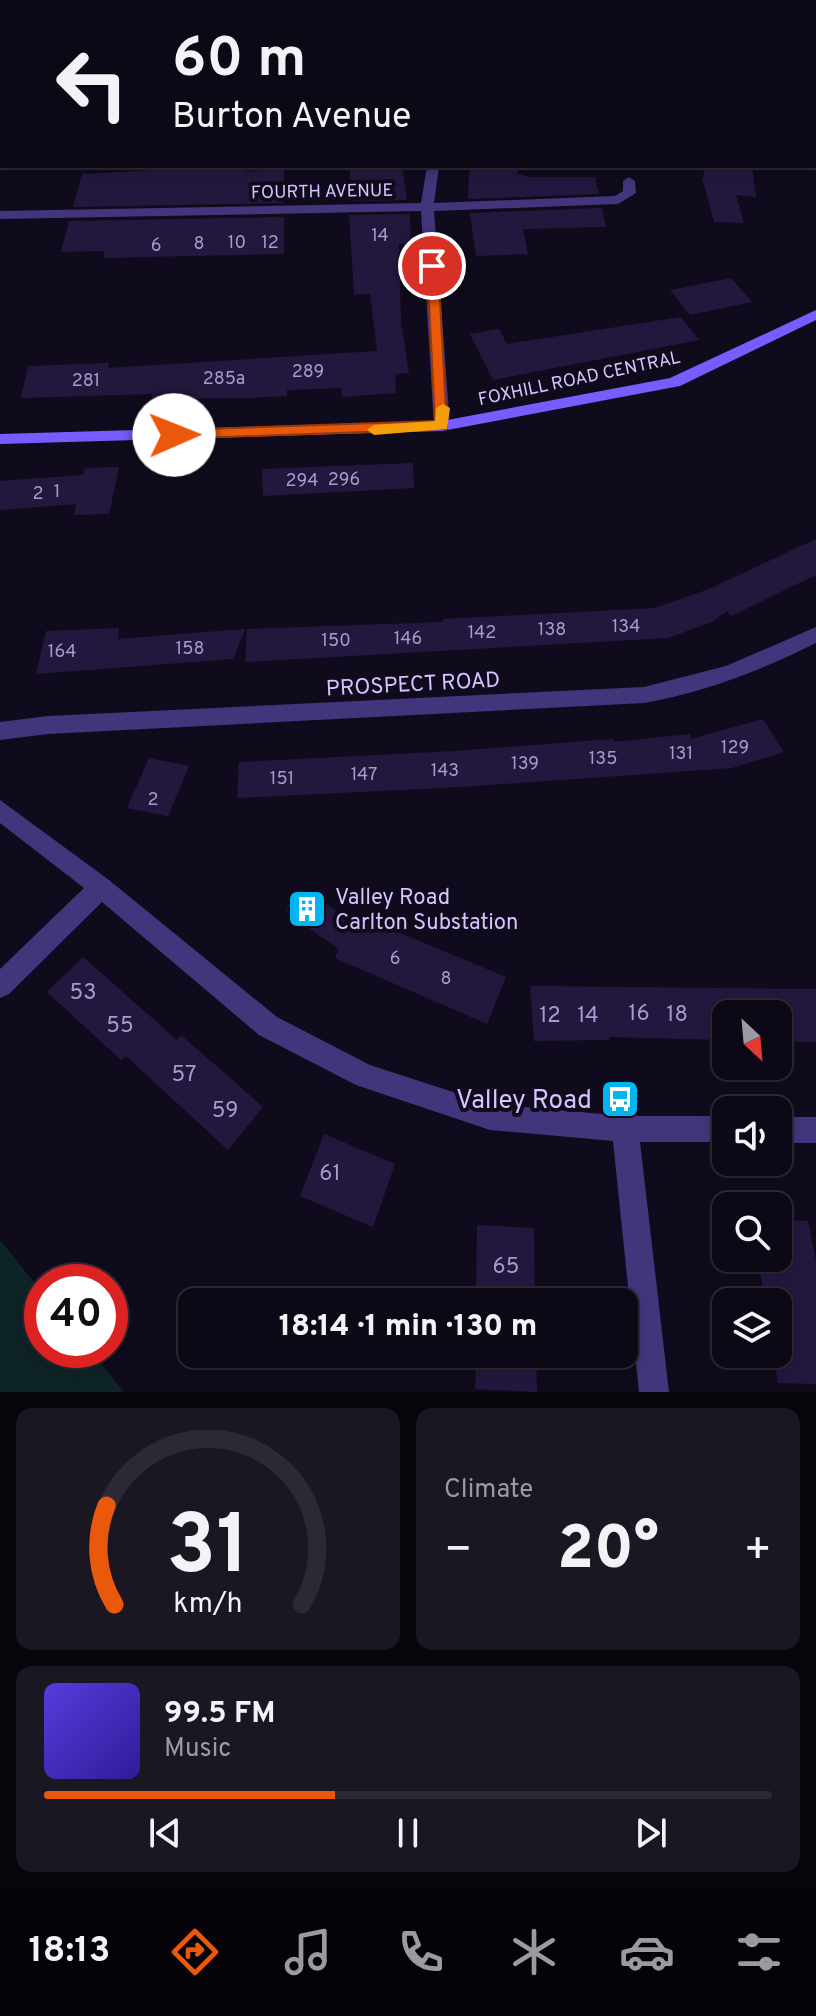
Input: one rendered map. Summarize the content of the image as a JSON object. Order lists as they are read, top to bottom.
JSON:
{
  "streets": {
    "street": ["FOURTH AVENUE", "FOXHILL ROAD CENTRAL", "PROSPECT ROAD"]
  },
  "places": {
    "building": ["Valley Road Carlton Substation"],
    "bus stop": ["Valley Road"]
  },
  "house_numbers": [
    "14",
    "10",
    "12",
    "8",
    "6",
    "289",
    "285a",
    "281",
    "296",
    "294",
    "1",
    "2",
    "134",
    "138",
    "142",
    "146",
    "150",
    "158",
    "164",
    "129",
    "131",
    "135",
    "139",
    "143",
    "147",
    "151",
    "2",
    "6",
    "8",
    "53",
    "16",
    "18",
    "12",
    "14",
    "55",
    "57",
    "59",
    "61",
    "65"
  ],
  "north": "bottom right",
  "page": {
    "turn": ["60 m", "Burton Avenue"],
    "limit": "40",
    "trip": "18:14 · 1 min · 130 m",
    "tile": "Climate",
    "heat": ["−", "20°", "+"],
    "song": ["99.5 FM", "Music"],
    "tabs": "18:13",
    "gauge": ["31", "km/h"]
  }
}
